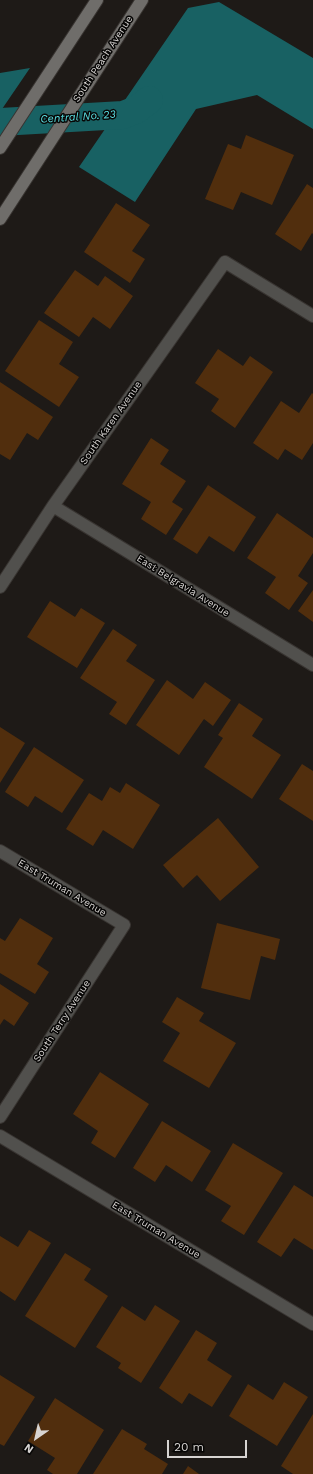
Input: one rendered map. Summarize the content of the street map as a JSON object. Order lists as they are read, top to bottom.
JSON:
{
  "streets": {
    "street": [
      "South Peach Avenue",
      "South Karen Avenue",
      "East Belgravia Avenue",
      "East Truman Avenue",
      "South Terry Avenue"
    ]
  },
  "crossings": [
    ["South Karen Avenue", "East Belgravia Avenue"],
    ["East Truman Avenue", "South Terry Avenue"]
  ],
  "water": ["Central No. 23"],
  "scale_bar": "20 m",
  "north": "bottom left"
}
